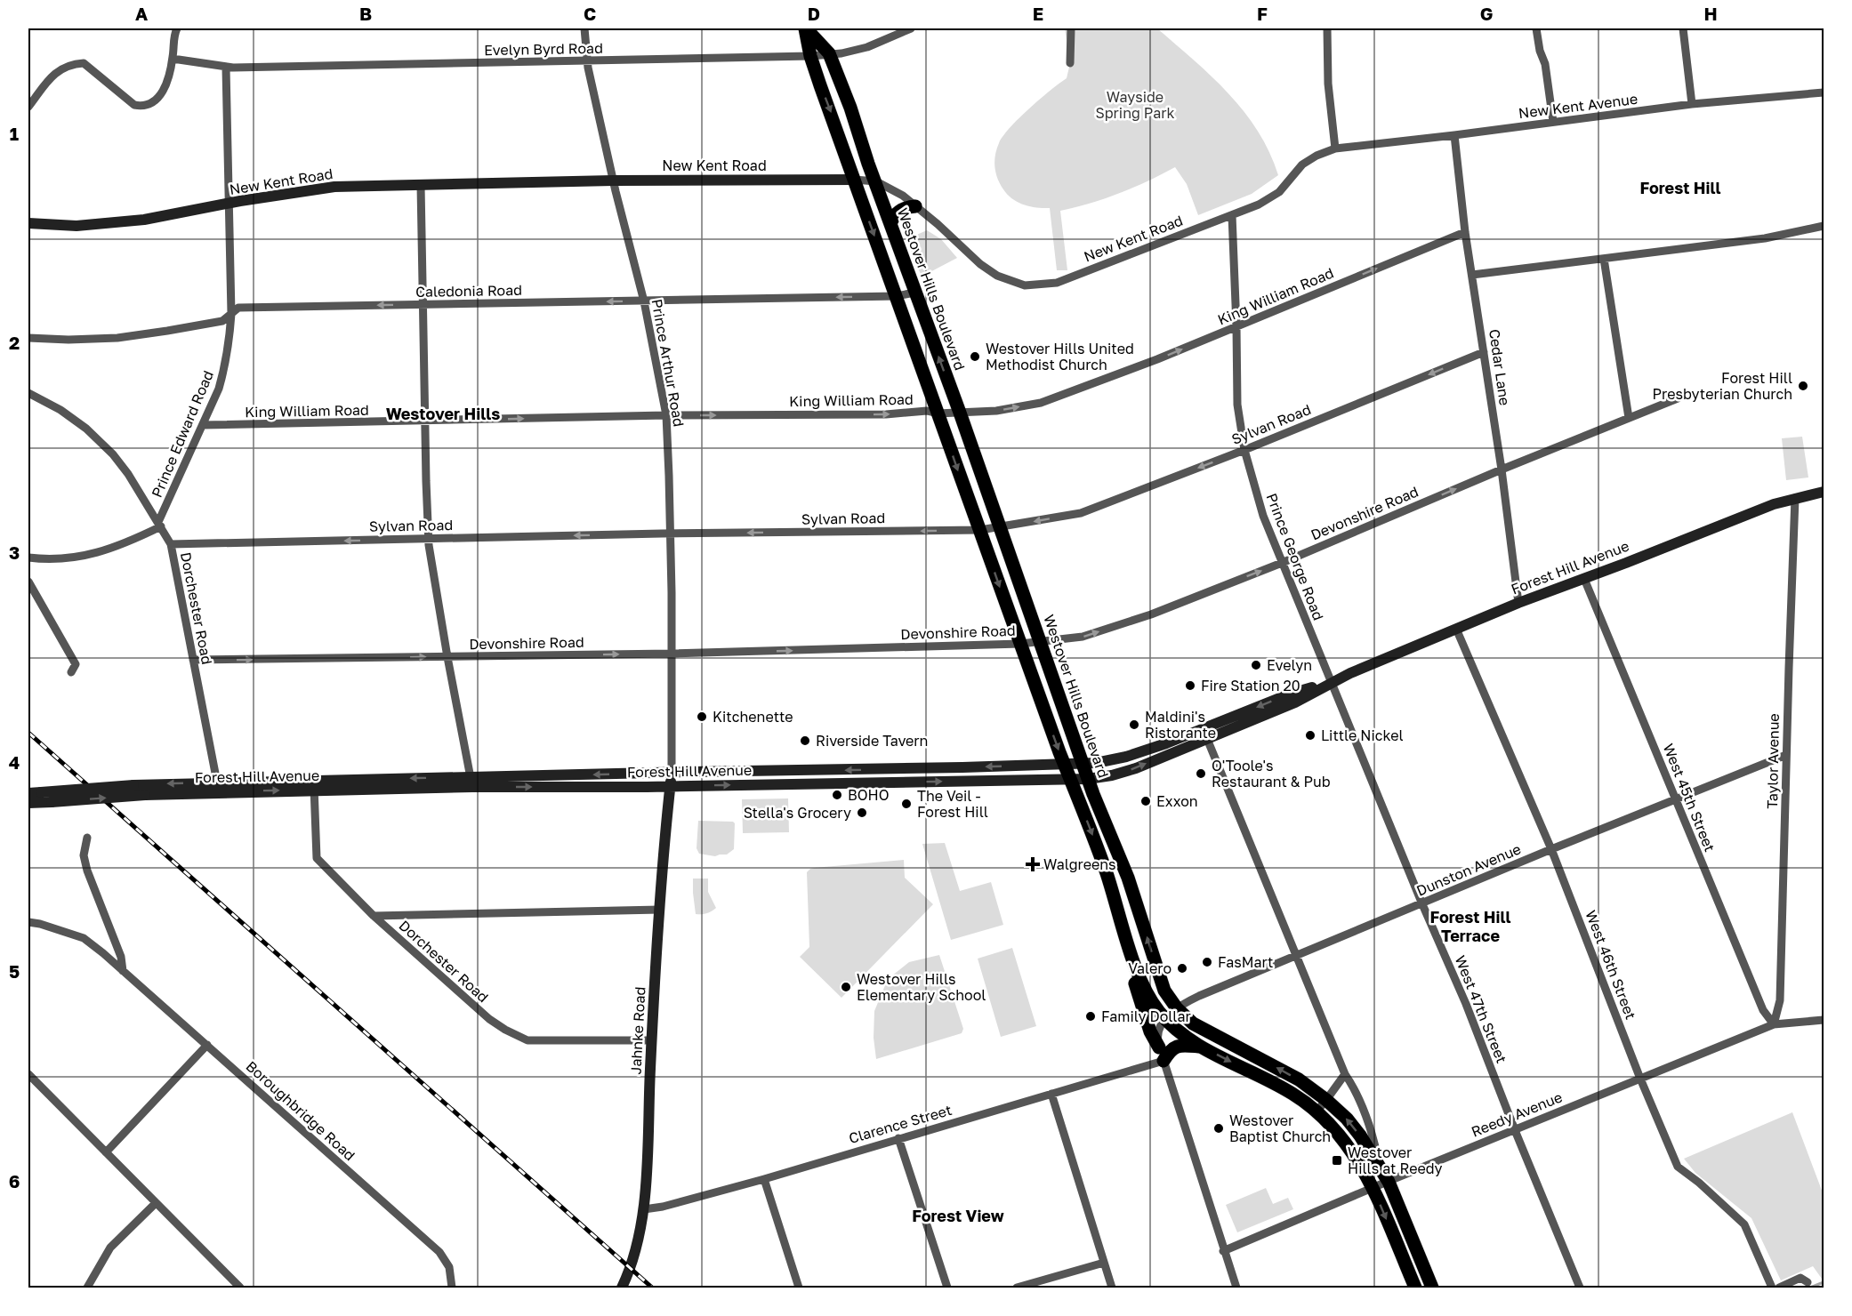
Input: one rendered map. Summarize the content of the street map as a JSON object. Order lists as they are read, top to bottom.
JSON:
{
  "streets": {
    "main road": [
      "New Kent Road",
      "Westover Hills Boulevard",
      "Forest Hill Avenue",
      "Jahnke Road"
    ],
    "street": [
      "Evelyn Byrd Road",
      "New Kent Avenue",
      "Caledonia Road",
      "King William Road",
      "Prince Arthur Road",
      "Cedar Lane",
      "Sylvan Road",
      "Prince Edward Road",
      "Devonshire Road",
      "Prince George Road",
      "Dorchester Road",
      "Taylor Avenue",
      "West 45th Street",
      "Dunston Avenue",
      "West 46th Street",
      "West 47th Street",
      "Boroughbridge Road",
      "Reedy Avenue",
      "Clarence Street"
    ]
  },
  "crossings": [
    ["Evelyn Byrd Road", "Westover Hills Boulevard"],
    ["Evelyn Byrd Road", "Prince Arthur Road"],
    ["Evelyn Byrd Road", "Prince Edward Road"],
    ["New Kent Avenue", "New Kent Road"],
    ["New Kent Avenue", "Cedar Lane"],
    ["New Kent Road", "Westover Hills Boulevard"],
    ["New Kent Road", "Prince Arthur Road"],
    ["New Kent Road", "Prince Edward Road"],
    ["New Kent Road", "Prince George Road"],
    ["Westover Hills Boulevard", "Caledonia Road"],
    ["Westover Hills Boulevard", "King William Road"],
    ["Westover Hills Boulevard", "Sylvan Road"],
    ["Westover Hills Boulevard", "Devonshire Road"],
    ["Westover Hills Boulevard", "Forest Hill Avenue"],
    ["Westover Hills Boulevard", "Dunston Avenue"],
    ["Westover Hills Boulevard", "Reedy Avenue"],
    ["Caledonia Road", "Prince Arthur Road"],
    ["Caledonia Road", "Prince Edward Road"],
    ["King William Road", "Prince Arthur Road"],
    ["King William Road", "Cedar Lane"],
    ["King William Road", "Prince Edward Road"],
    ["King William Road", "Prince George Road"],
    ["Prince Arthur Road", "Sylvan Road"],
    ["Prince Arthur Road", "Devonshire Road"],
    ["Prince Arthur Road", "Forest Hill Avenue"],
    ["Prince Arthur Road", "Jahnke Road"],
    ["Cedar Lane", "Sylvan Road"],
    ["Cedar Lane", "Devonshire Road"],
    ["Cedar Lane", "Forest Hill Avenue"],
    ["Sylvan Road", "Prince George Road"],
    ["Sylvan Road", "Dorchester Road"],
    ["Prince Edward Road", "Dorchester Road"],
    ["Devonshire Road", "Prince George Road"],
    ["Devonshire Road", "Dorchester Road"],
    ["Prince George Road", "Forest Hill Avenue"],
    ["Prince George Road", "West 47th Street"],
    ["Forest Hill Avenue", "Dorchester Road"],
    ["Forest Hill Avenue", "Taylor Avenue"],
    ["Forest Hill Avenue", "West 45th Street"],
    ["Forest Hill Avenue", "West 46th Street"],
    ["Forest Hill Avenue", "West 47th Street"],
    ["Forest Hill Avenue", "Jahnke Road"],
    ["Dorchester Road", "Jahnke Road"],
    ["Taylor Avenue", "West 45th Street"],
    ["Taylor Avenue", "Dunston Avenue"],
    ["Taylor Avenue", "Reedy Avenue"],
    ["West 45th Street", "Dunston Avenue"],
    ["West 45th Street", "Reedy Avenue"],
    ["Dunston Avenue", "West 46th Street"],
    ["Dunston Avenue", "West 47th Street"],
    ["West 46th Street", "Reedy Avenue"],
    ["West 47th Street", "Reedy Avenue"],
    ["Jahnke Road", "Clarence Street"]
  ],
  "one_way": [
    "Caledonia Road",
    "King William Road",
    "Sylvan Road",
    "Devonshire Road"
  ],
  "districts": [
    "Forest Hill",
    "Westover Hills",
    "Forest Hill Terrace",
    "Forest View"
  ],
  "parks": ["Wayside Spring Park"],
  "places": {
    "other": [
      "Westover Hills United Methodist Church",
      "Forest Hill Presbyterian Church",
      "Evelyn",
      "Fire Station 20",
      "Kitchenette",
      "Maldini's Ristorante",
      "Little Nickel",
      "Riverside Tavern",
      "O'Toole's Restaurant & Pub",
      "BOHO",
      "Exxon",
      "The Veil - Forest Hill",
      "Stella's Grocery",
      "FasMart",
      "Valero",
      "Westover Hills Elementary School",
      "Family Dollar",
      "Westover Baptist Church"
    ],
    "health": ["Walgreens"],
    "transit": ["Westover Hills at Reedy"]
  },
  "grid": {
    "columns": [
      "A",
      "B",
      "C",
      "D",
      "E",
      "F",
      "G",
      "H"
    ],
    "rows": [
      "1",
      "2",
      "3",
      "4",
      "5",
      "6"
    ]
  }
}
